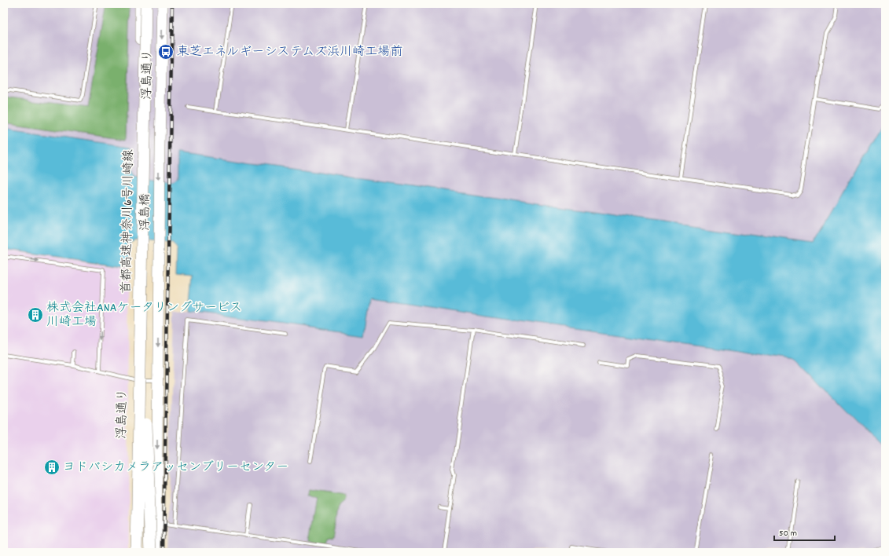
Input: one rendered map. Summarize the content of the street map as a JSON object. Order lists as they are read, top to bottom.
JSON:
{
  "streets": {
    "highway": ["浮島通り", "浮島橋", "首都高速神奈川6号川崎線"]
  },
  "crossings": [
    ["浮島通り", "浮島橋"],
    ["浮島通り", "首都高速神奈川6号川崎線"]
  ],
  "places": {
    "bus stop": ["東芝エネルギーシステムズ浜川崎工場前"],
    "building": ["株式会社ANAケータリングサービス 川崎工場", "ヨドバシカメラアッセンブリーセンター"]
  },
  "scale_bar": "50 m"
}
